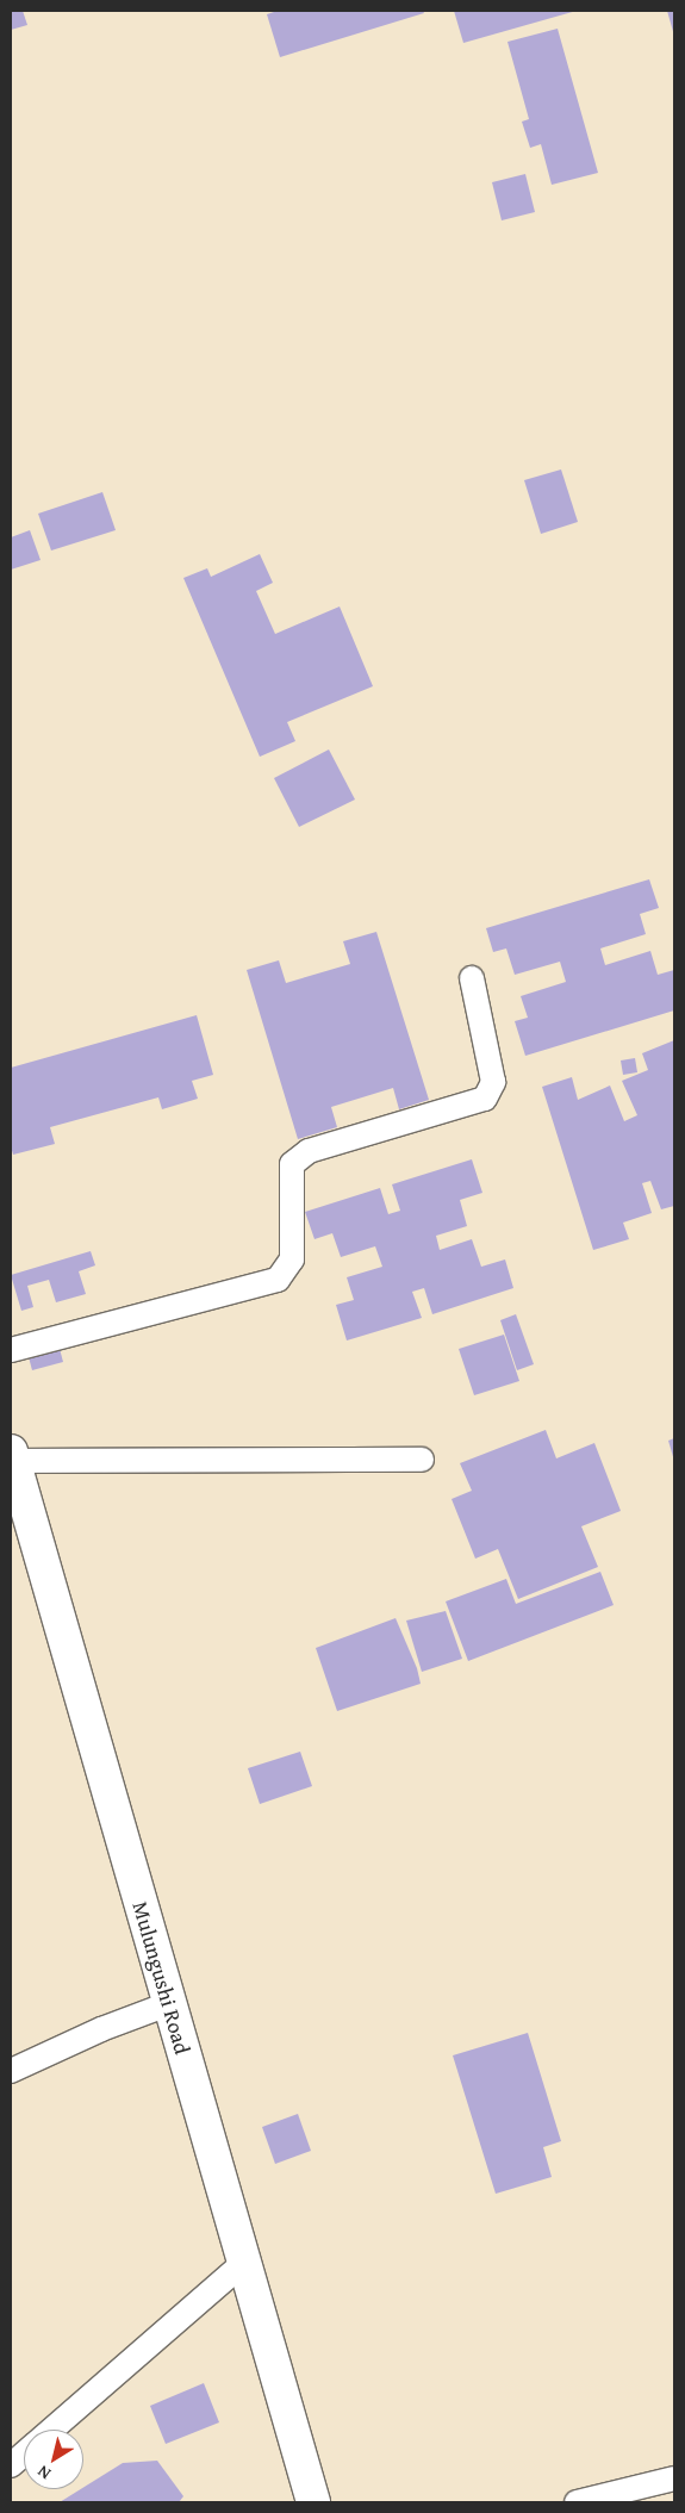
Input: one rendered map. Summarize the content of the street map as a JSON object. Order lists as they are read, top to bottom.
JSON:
{
  "streets": {
    "street": ["Mulungushi Road"]
  },
  "north": "bottom left"
}
